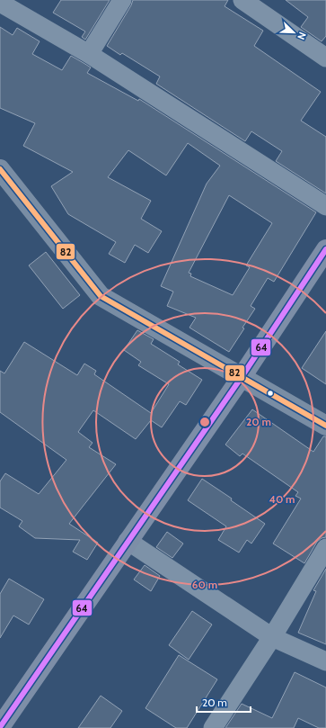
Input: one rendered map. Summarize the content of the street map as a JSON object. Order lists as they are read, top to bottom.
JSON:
{
  "lines": ["transit line 82", "transit line 64"],
  "scale_bar": "20 m",
  "north": "bottom right",
  "rings": ["20 m", "40 m", "60 m"]
}
